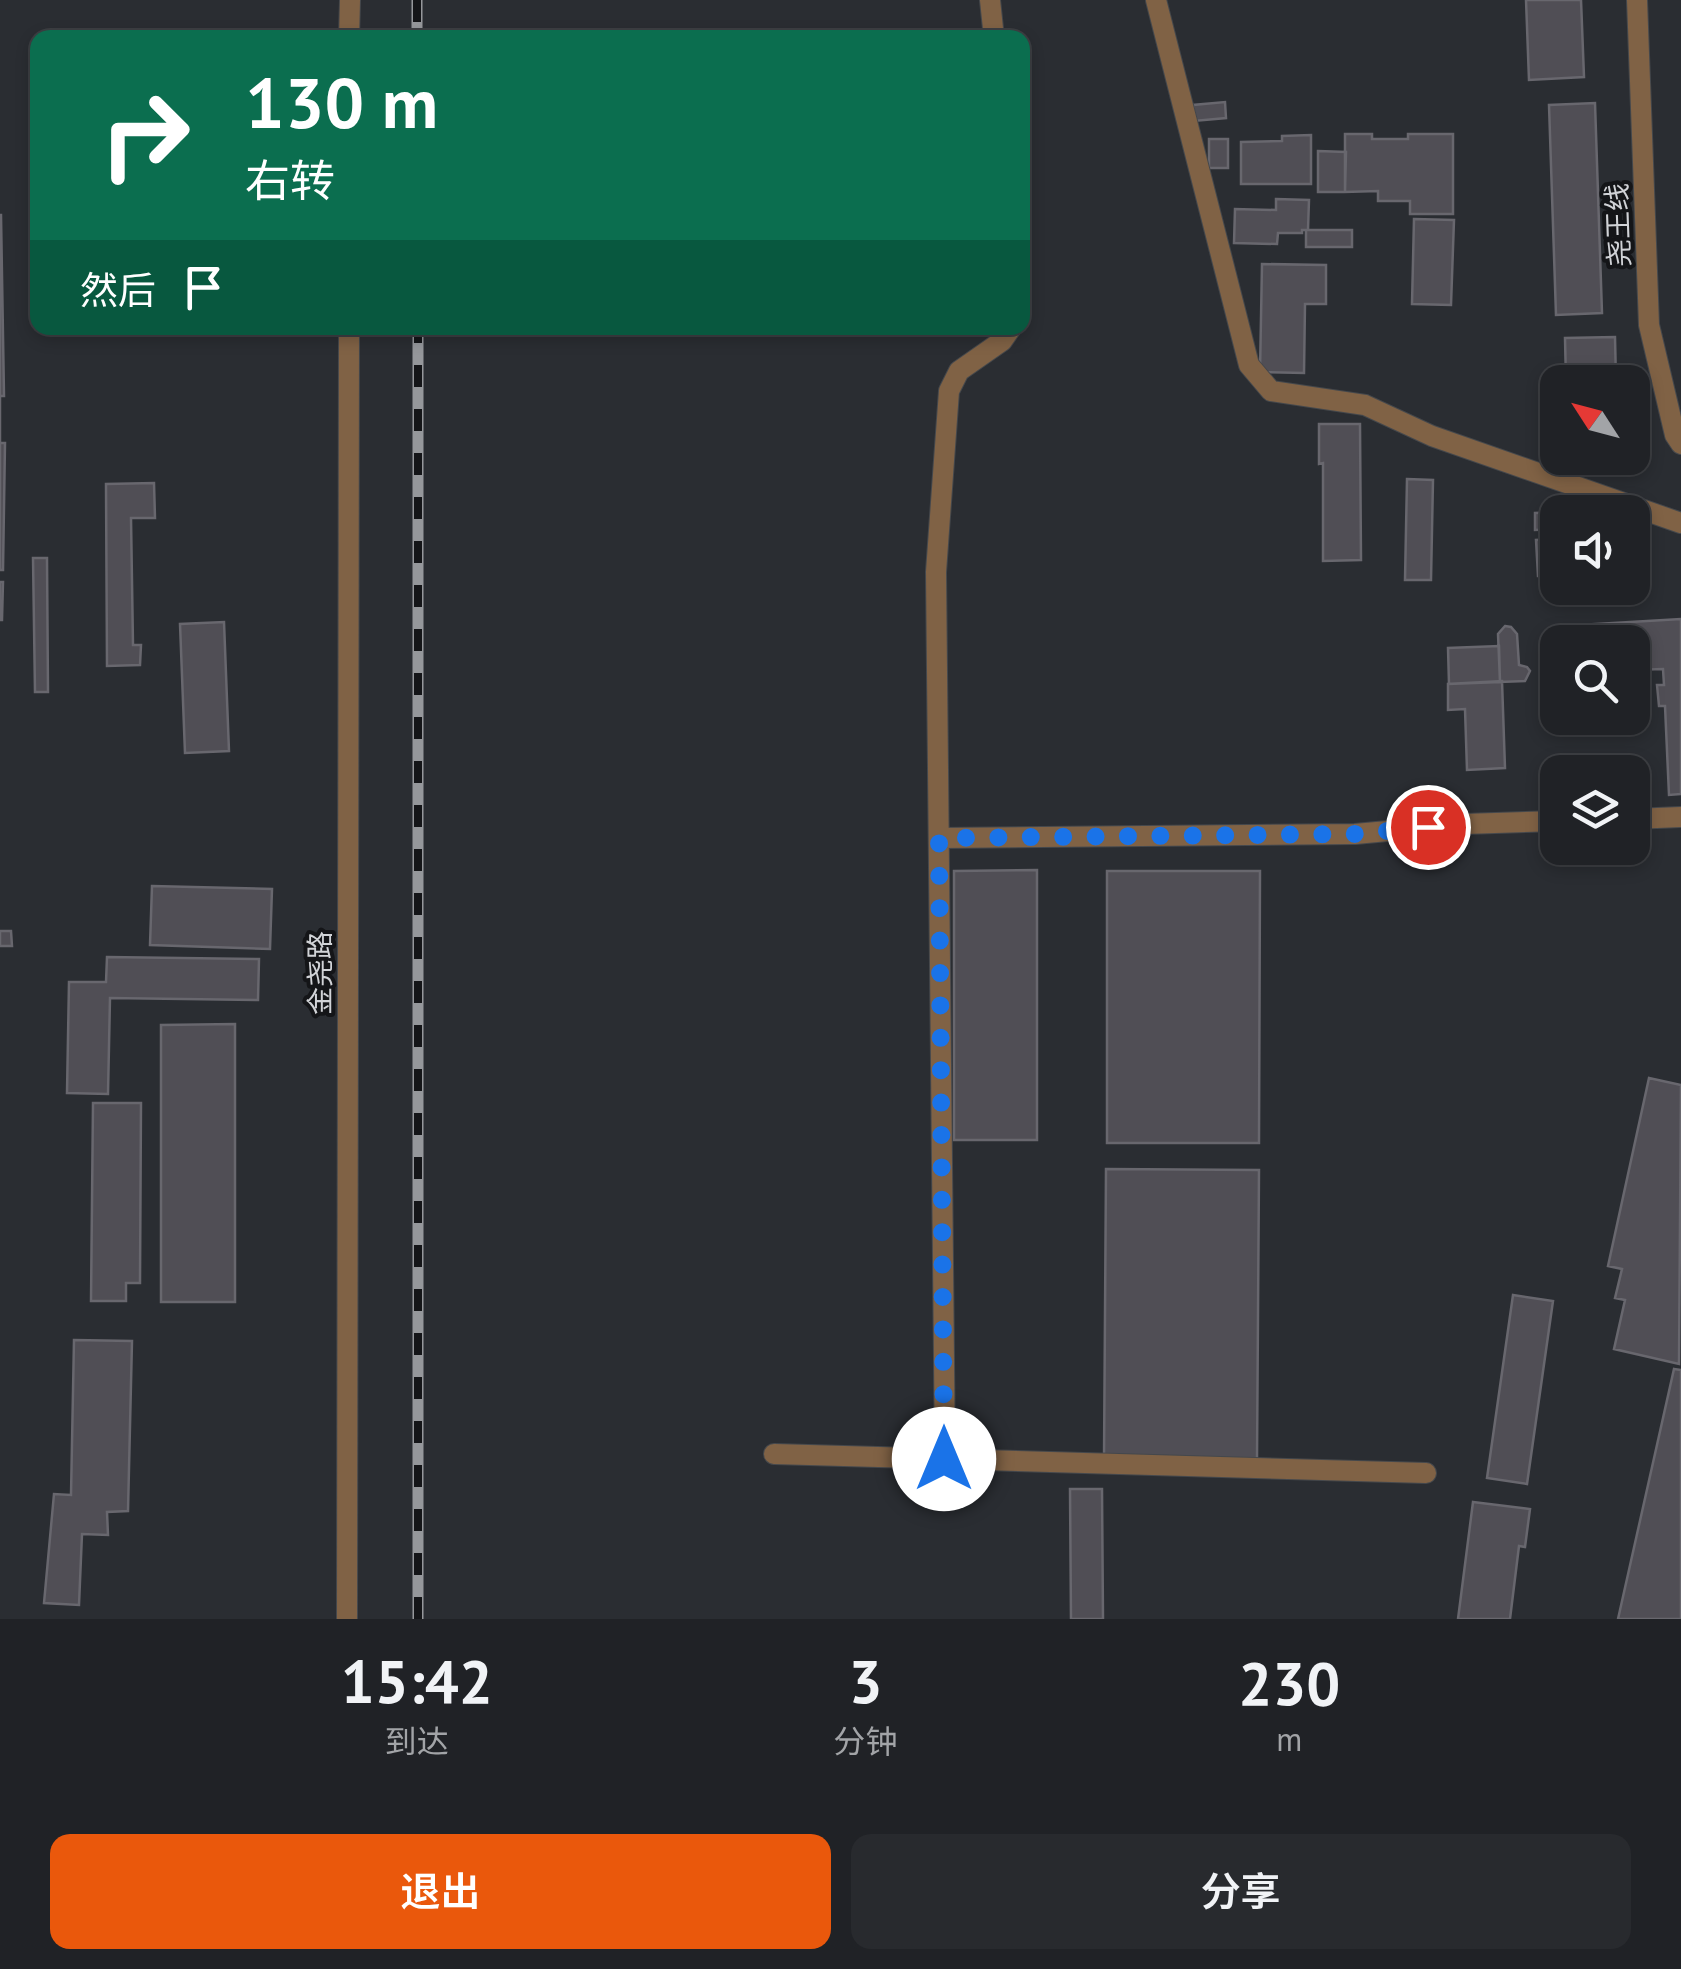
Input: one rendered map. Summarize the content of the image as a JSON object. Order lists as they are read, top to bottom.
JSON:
{
  "streets": {
    "street": ["尧王线", "金尧路"]
  },
  "north": "top left",
  "page": {
    "turn": ["130 m", "右转"],
    "then": "然后",
    "eta": [
      "15:42",
      "到达",
      "3",
      "分钟",
      "230",
      "m"
    ],
    "buttons": ["退出", "分享"]
  }
}
